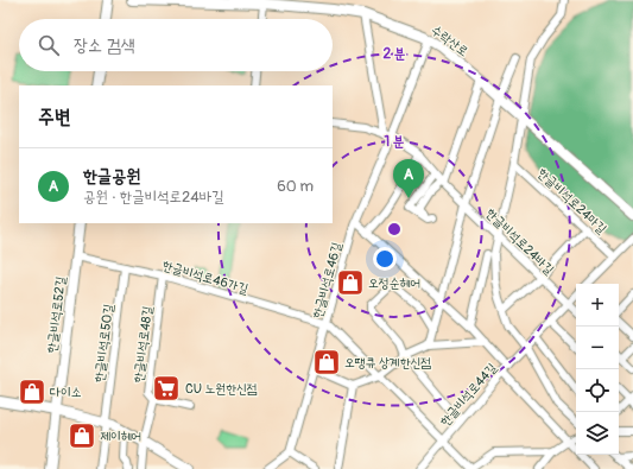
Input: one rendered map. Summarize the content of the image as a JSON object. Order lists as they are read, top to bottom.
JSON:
{
  "streets": {
    "street": [
      "수락산로",
      "한글비석로24마길",
      "한글비석로24바길",
      "한글비석로46가길",
      "한글비석로46길",
      "한글비석로52길",
      "한글비석로50길",
      "한글비석로48길",
      "한글비석로44길"
    ]
  },
  "crossings": [
    ["수락산로", "한글비석로46길"],
    ["한글비석로24바길", "한글비석로46길"],
    ["한글비석로24바길", "한글비석로44길"],
    ["한글비석로46가길", "한글비석로46길"],
    ["한글비석로46가길", "한글비석로52길"],
    ["한글비석로46가길", "한글비석로50길"],
    ["한글비석로46가길", "한글비석로48길"]
  ],
  "places": {
    "shop": [
      "오정순헤어",
      "오땡큐 상계한신점",
      "다이소",
      "제이헤어"
    ],
    "supermarket": ["CU 노원한신점"]
  },
  "page": {
    "search": "장소 검색",
    "heading": "주변",
    "list": [
      {
        "mark": "A",
        "name": "한글공원",
        "note": "공원 · 한글비석로24바길",
        "value": "60 m"
      }
    ],
    "pins": "A",
    "map_buttons": ["+", "−"]
  },
  "rings": ["2 분", "1 분"]
}
